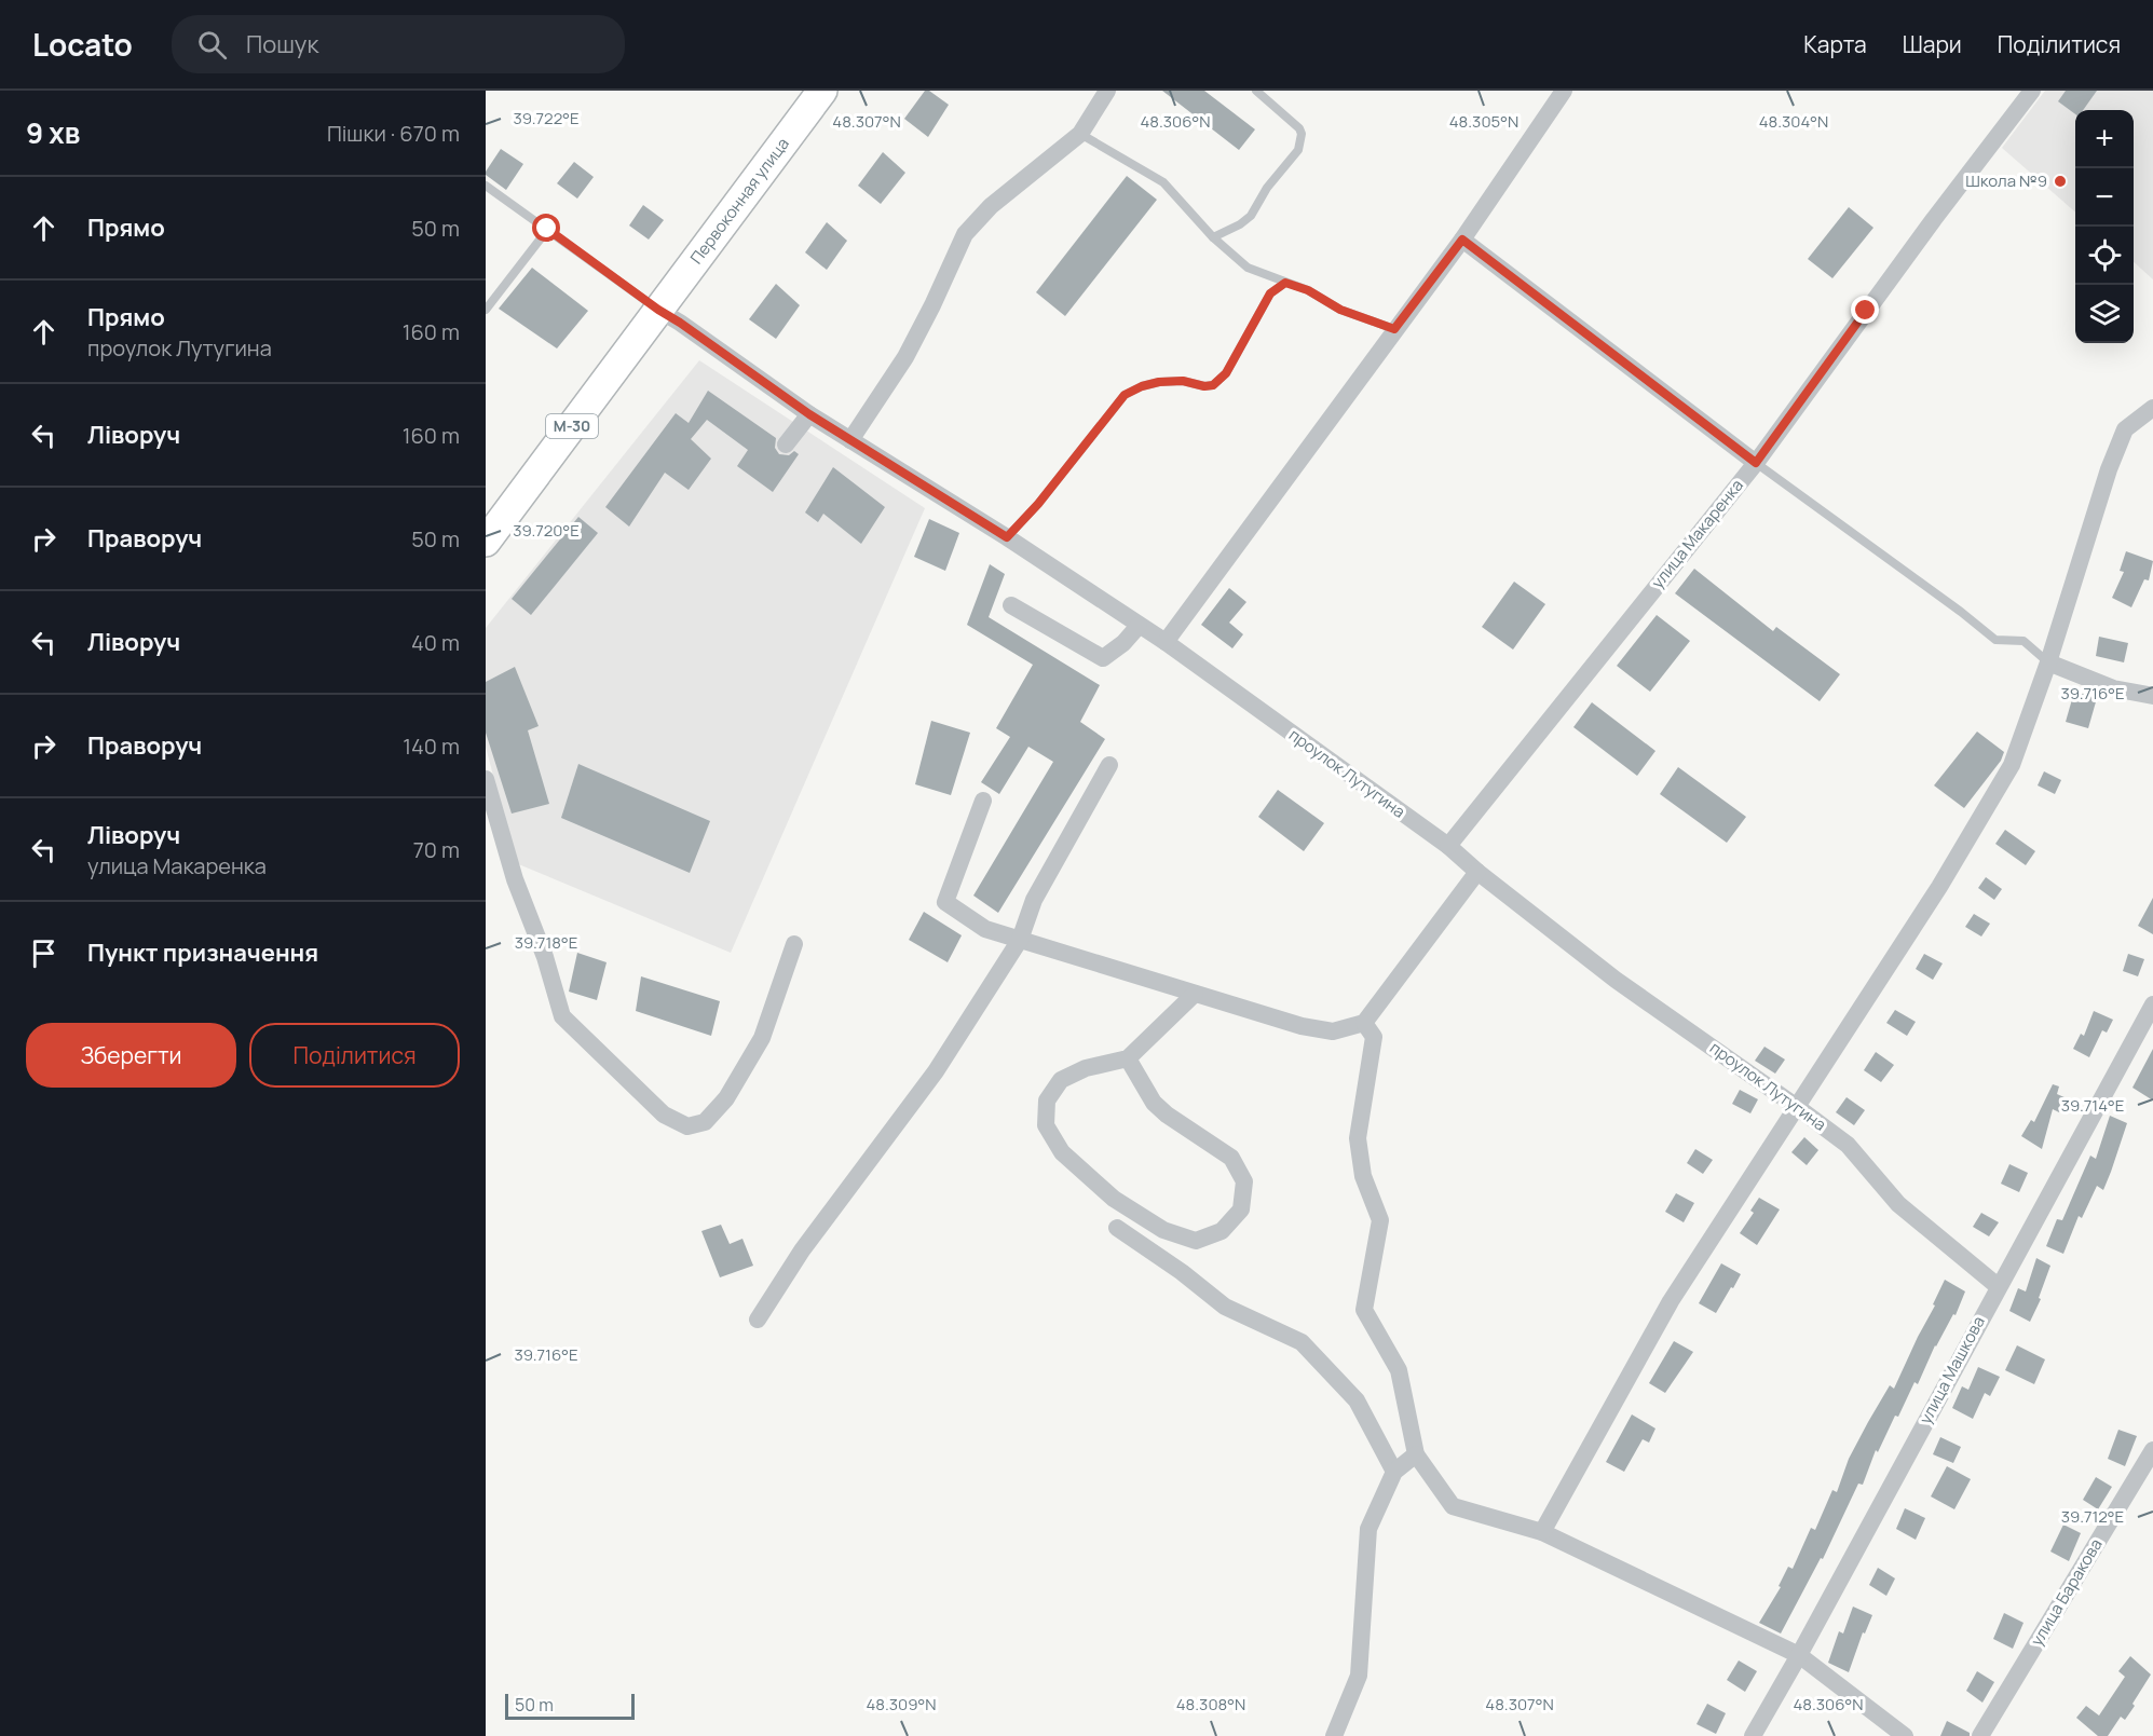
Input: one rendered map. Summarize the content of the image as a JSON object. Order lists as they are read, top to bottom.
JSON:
{
  "streets": {
    "highway": ["Первоконная улица", "М-30"],
    "street": [
      "улица Макаренка",
      "проулок Лутугина",
      "улица Машкова",
      "улица Баракова"
    ]
  },
  "crossings": [
    ["Первоконная улица", "М-30"],
    ["Первоконная улица", "проулок Лутугина"],
    ["М-30", "проулок Лутугина"],
    ["улица Макаренка", "проулок Лутугина"],
    ["проулок Лутугина", "улица Машкова"]
  ],
  "places": ["Школа №9"],
  "scale_bar": "50 m",
  "page": {
    "header": "Locato",
    "search": "Пошук",
    "nav": ["Карта", "Шари", "Поділитися"],
    "heading": ["9 хв", "Пішки · 670 m"],
    "map_buttons": ["+", "−"],
    "list": [
      ["Прямо", "50 m"],
      ["Прямо", "проулок Лутугина", "160 m"],
      ["Ліворуч", "160 m"],
      ["Праворуч", "50 m"],
      ["Ліворуч", "40 m"],
      ["Праворуч", "140 m"],
      ["Ліворуч", "улица Макаренка", "70 m"],
      "Пункт призначення"
    ],
    "buttons": ["Зберегти", "Поділитися"],
    "scale": "50 m"
  },
  "coordinates": [
    "39.722°E",
    "48.307°N",
    "48.305°N",
    "48.304°N",
    "48.306°N",
    "39.720°E",
    "39.716°E",
    "39.718°E",
    "39.714°E",
    "39.712°E",
    "48.309°N",
    "48.308°N"
  ]
}
